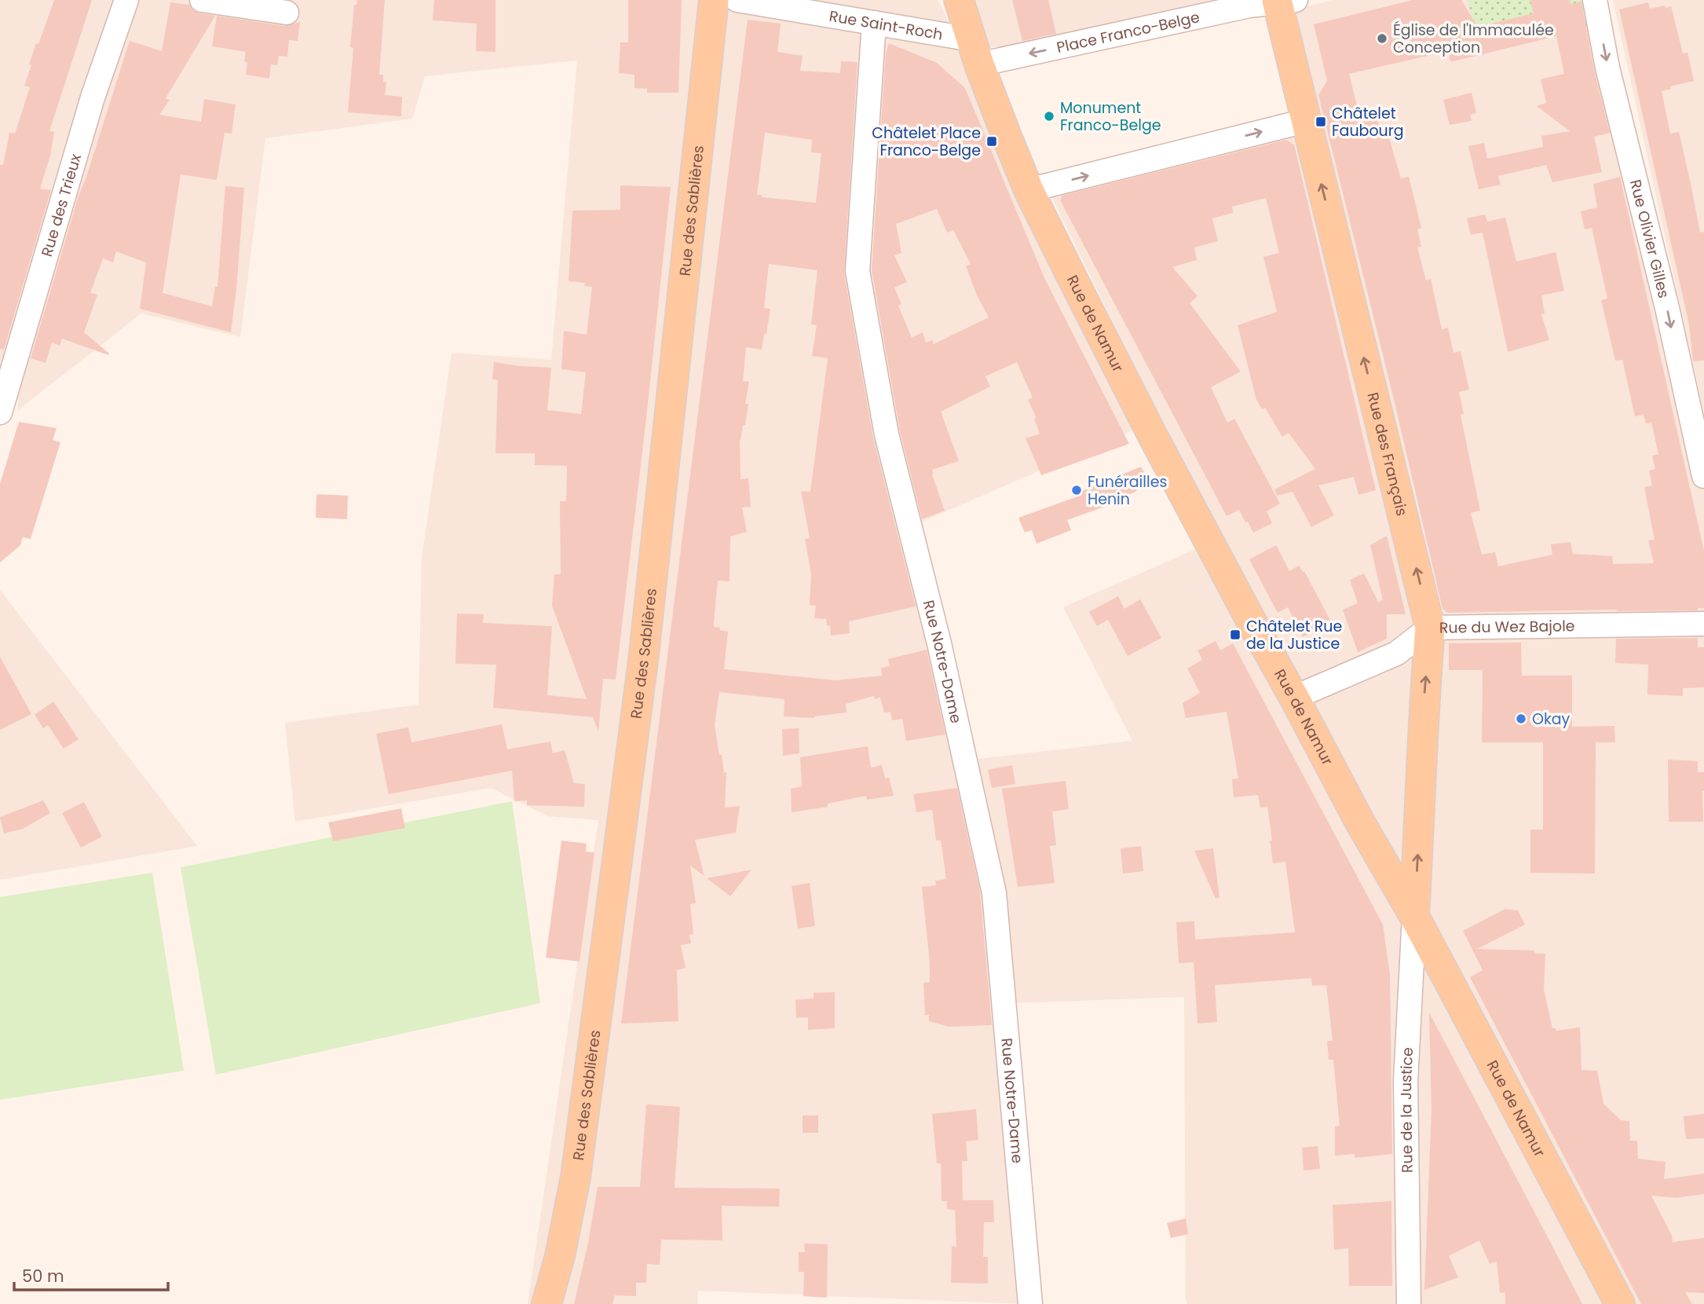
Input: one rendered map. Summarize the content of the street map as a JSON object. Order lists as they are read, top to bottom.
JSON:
{
  "streets": {
    "main road": ["Rue des Sablières", "Rue de Namur", "Rue des Français"],
    "street": [
      "Rue Saint-Roch",
      "Place Franco-Belge",
      "Rue des Trieux",
      "Rue Olivier Gilles",
      "Rue du Wez Bajole",
      "Rue Notre-Dame",
      "Rue de la Justice"
    ]
  },
  "crossings": [
    ["Rue Saint-Roch", "Place Franco-Belge"],
    ["Rue Saint-Roch", "Rue de Namur"],
    ["Rue Saint-Roch", "Rue Notre-Dame"],
    ["Place Franco-Belge", "Rue de Namur"],
    ["Place Franco-Belge", "Rue des Français"],
    ["Rue de Namur", "Rue des Français"],
    ["Rue de Namur", "Rue du Wez Bajole"],
    ["Rue de Namur", "Rue de la Justice"],
    ["Rue des Français", "Rue du Wez Bajole"],
    ["Rue des Français", "Rue de la Justice"]
  ],
  "one_way": ["Rue Olivier Gilles", "Rue des Français"],
  "places": {
    "other": [
      "Église de l'Immaculée Conception",
      "Monument Franco-Belge",
      "Funérailles Henin",
      "Okay"
    ],
    "transit": ["Châtelet Faubourg", "Châtelet Place Franco-Belge", "Châtelet Rue de la Justice"]
  },
  "scale_bar": "50 m"
}
